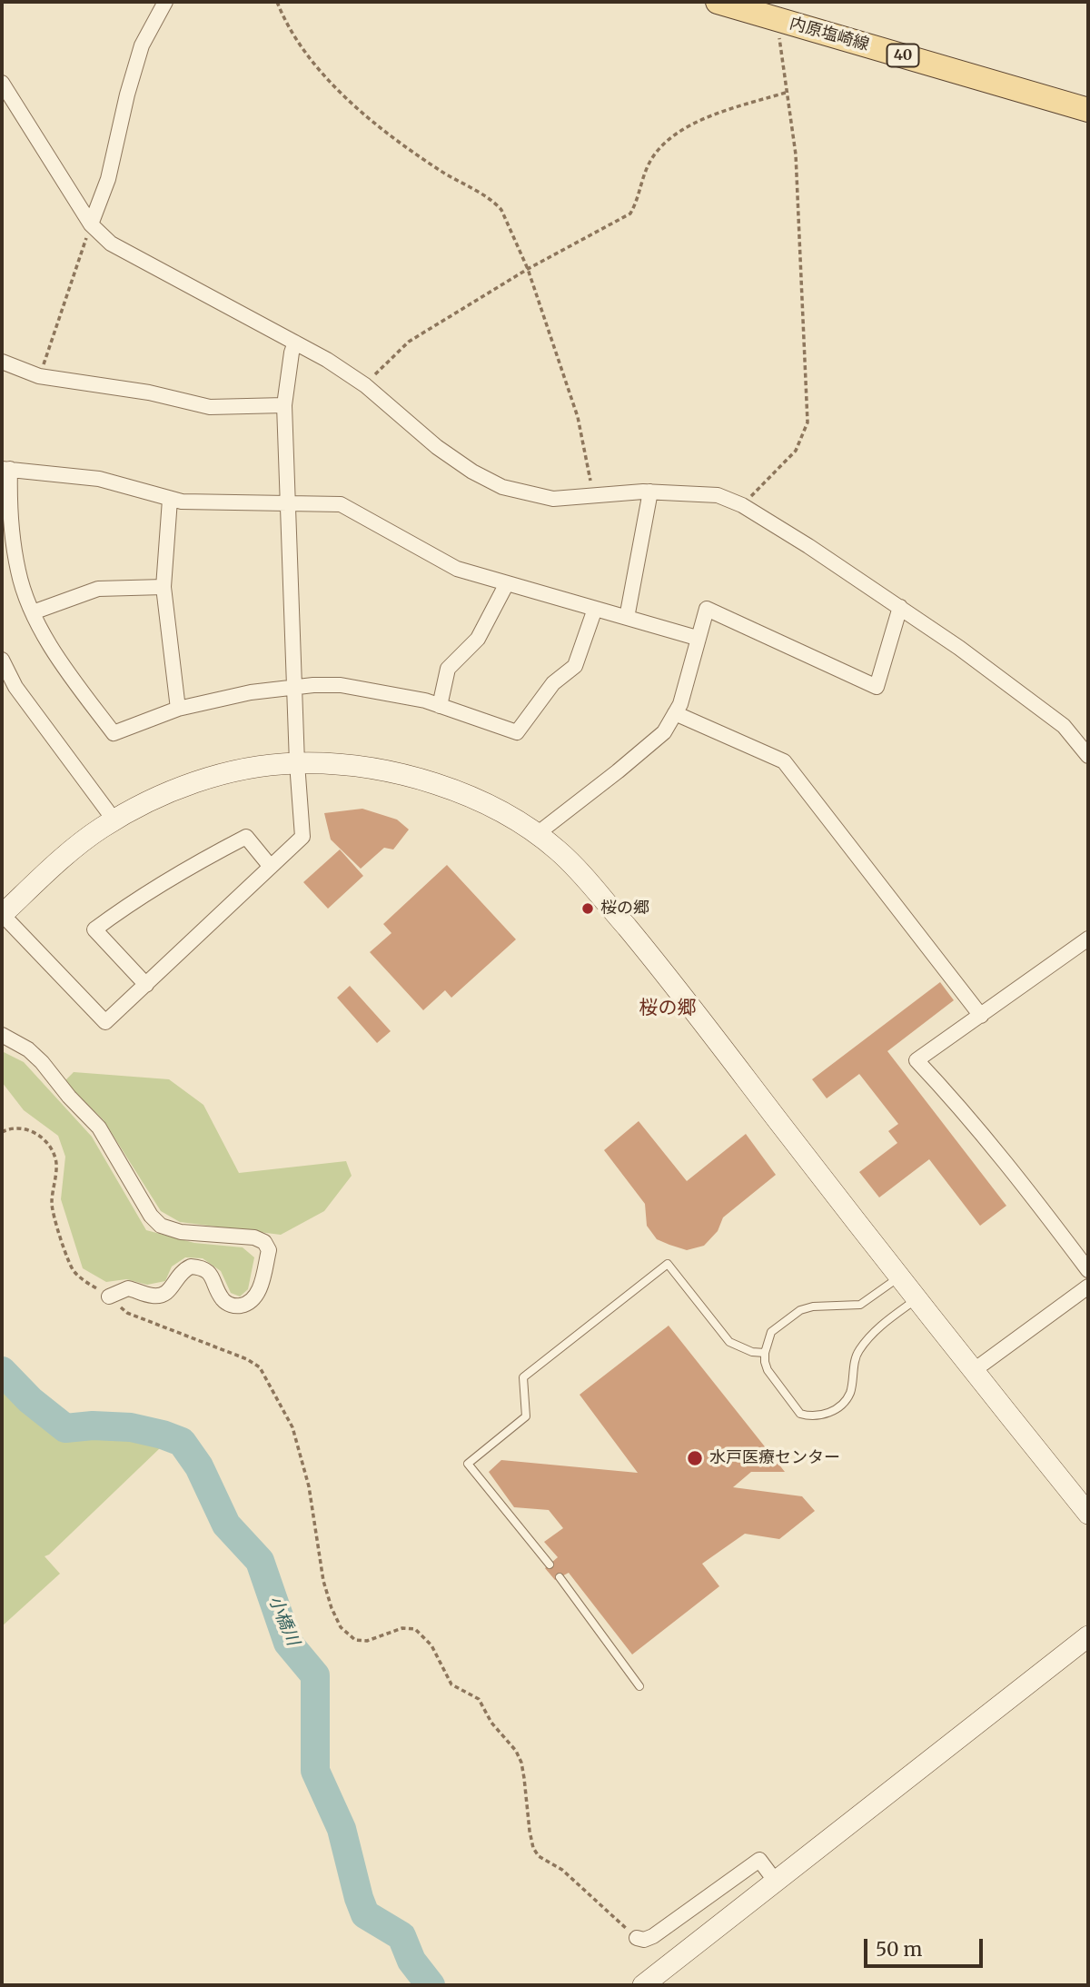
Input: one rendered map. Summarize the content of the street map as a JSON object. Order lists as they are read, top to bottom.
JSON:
{
  "streets": {
    "main road": ["内原塩崎線", "40"]
  },
  "districts": ["桜の郷"],
  "water": ["小橋川"],
  "places": ["桜の郷", "水戸医療センター"],
  "scale_bar": "50 m"
}
